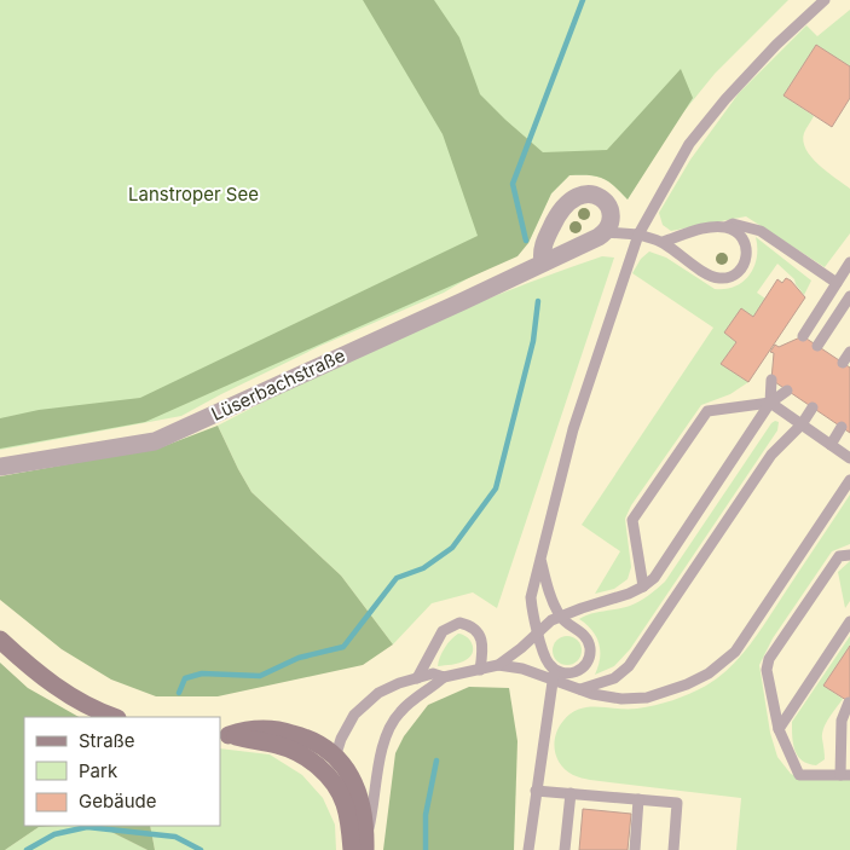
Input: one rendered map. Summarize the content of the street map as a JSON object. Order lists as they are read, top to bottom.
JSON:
{
  "streets": {
    "street": ["Lüserbachstraße"]
  },
  "parks": ["Lanstroper See"],
  "legend": ["Straße", "Park", "Gebäude"]
}
